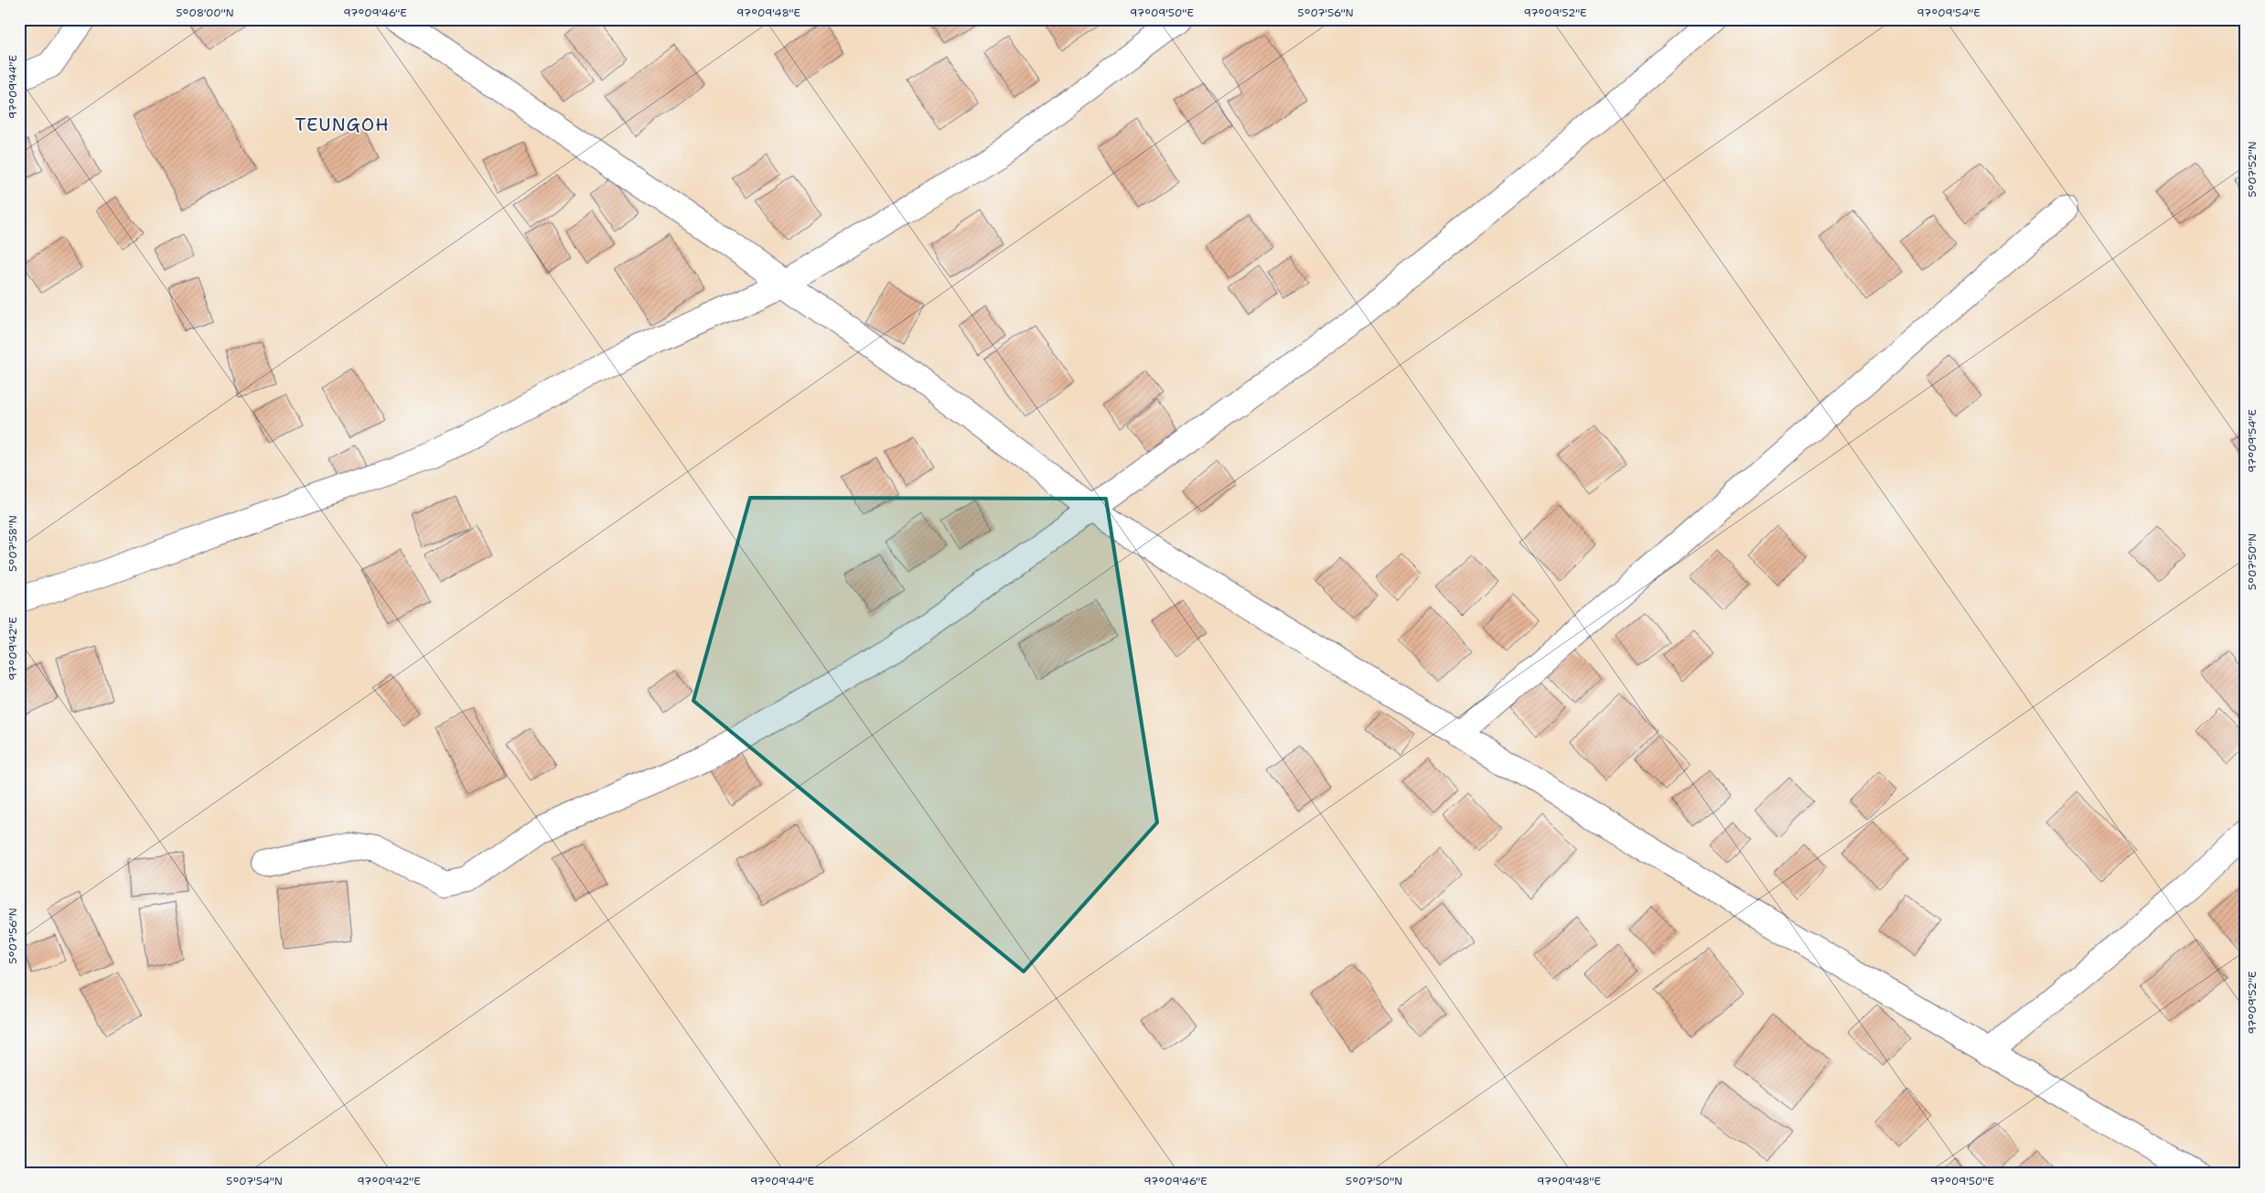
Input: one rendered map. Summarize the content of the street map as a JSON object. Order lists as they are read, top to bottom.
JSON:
{
  "districts": ["TEUNGOH"],
  "coordinates": [
    "5°08'00\"N",
    "97°09'46\"E",
    "97°09'48\"E",
    "97°09'50\"E",
    "5°07'56\"N",
    "97°09'52\"E",
    "97°09'54\"E",
    "97°09'44\"E",
    "5°07'52\"N",
    "5°07'58\"N",
    "5°07'50\"N",
    "97°09'42\"E",
    "5°07'54\"N"
  ]
}
